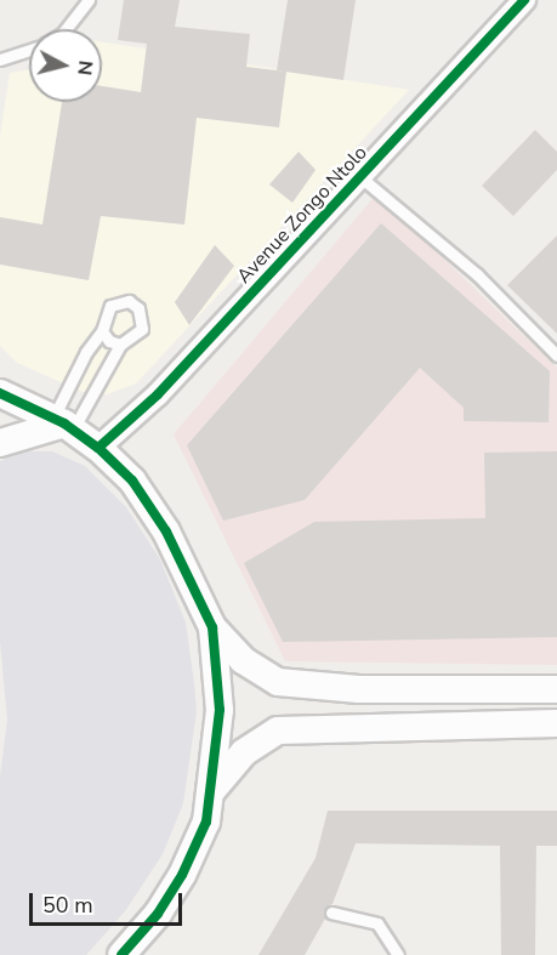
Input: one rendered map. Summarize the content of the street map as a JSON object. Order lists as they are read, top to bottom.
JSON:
{
  "streets": {
    "street": ["Avenue Zongo Ntolo"]
  },
  "scale_bar": "50 m",
  "north": "right"
}
